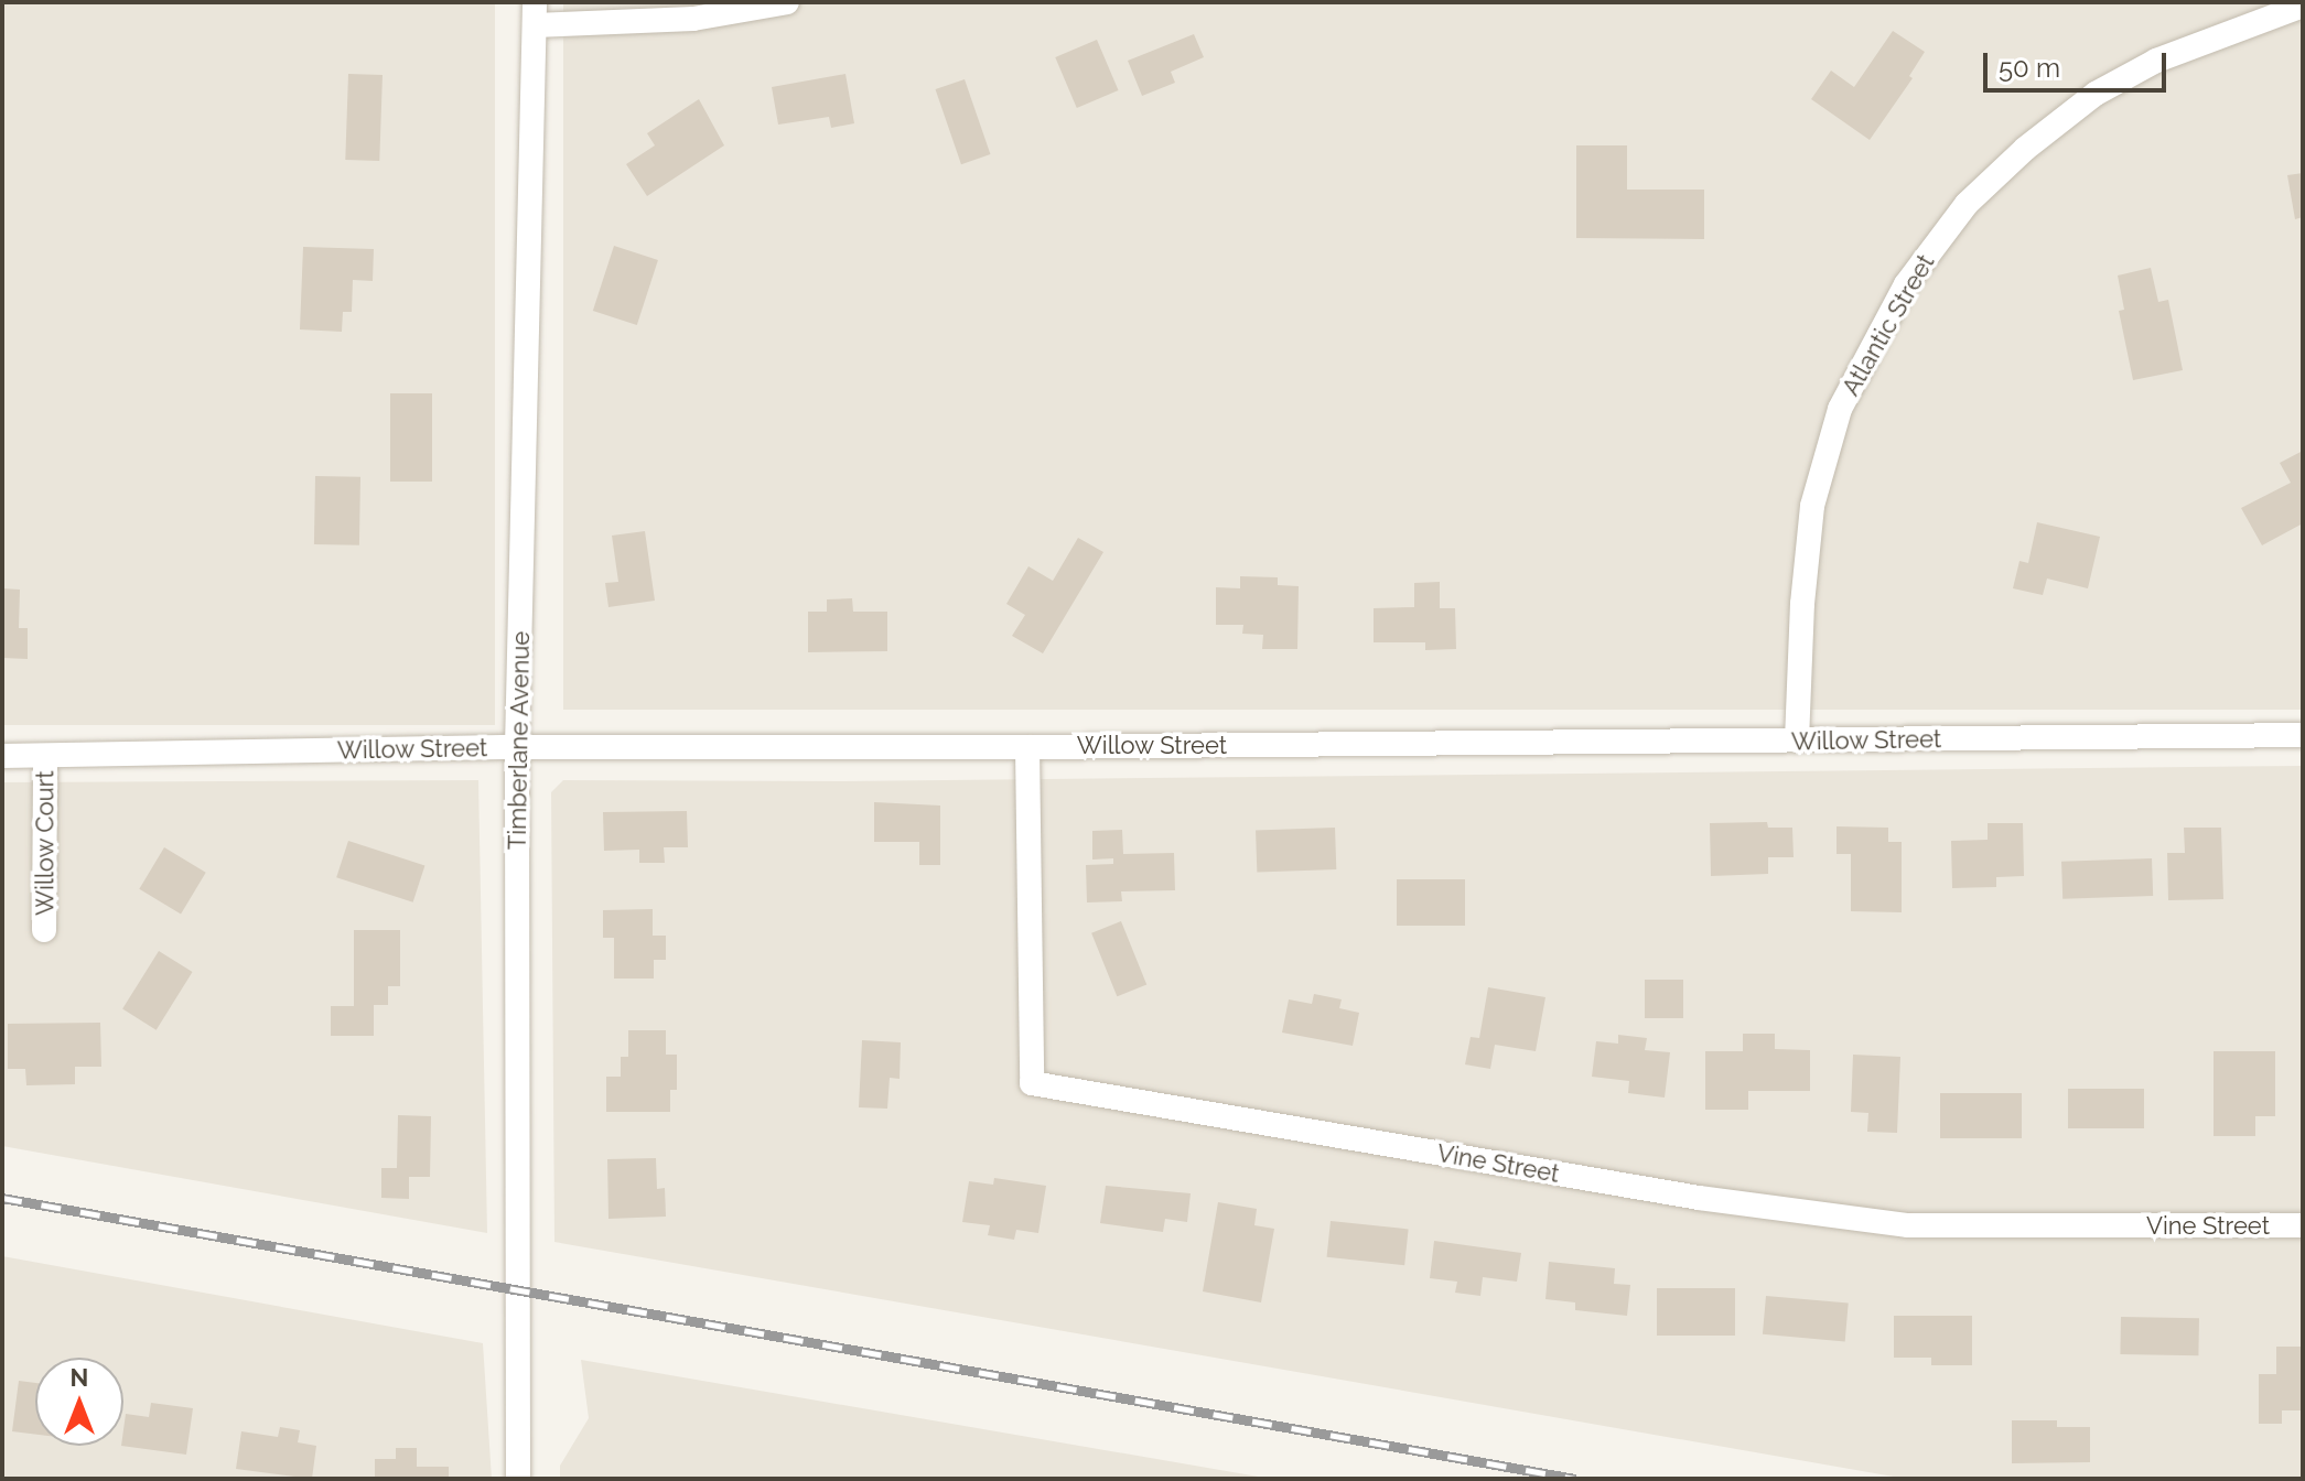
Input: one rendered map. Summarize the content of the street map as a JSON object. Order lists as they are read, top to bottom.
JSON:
{
  "streets": {
    "street": [
      "Atlantic Street",
      "Timberlane Avenue",
      "Willow Street",
      "Willow Court",
      "Vine Street"
    ]
  },
  "crossings": [
    ["Atlantic Street", "Willow Street"],
    ["Timberlane Avenue", "Willow Street"],
    ["Willow Street", "Willow Court"],
    ["Willow Street", "Vine Street"]
  ],
  "scale_bar": "50 m",
  "north": "top"
}
